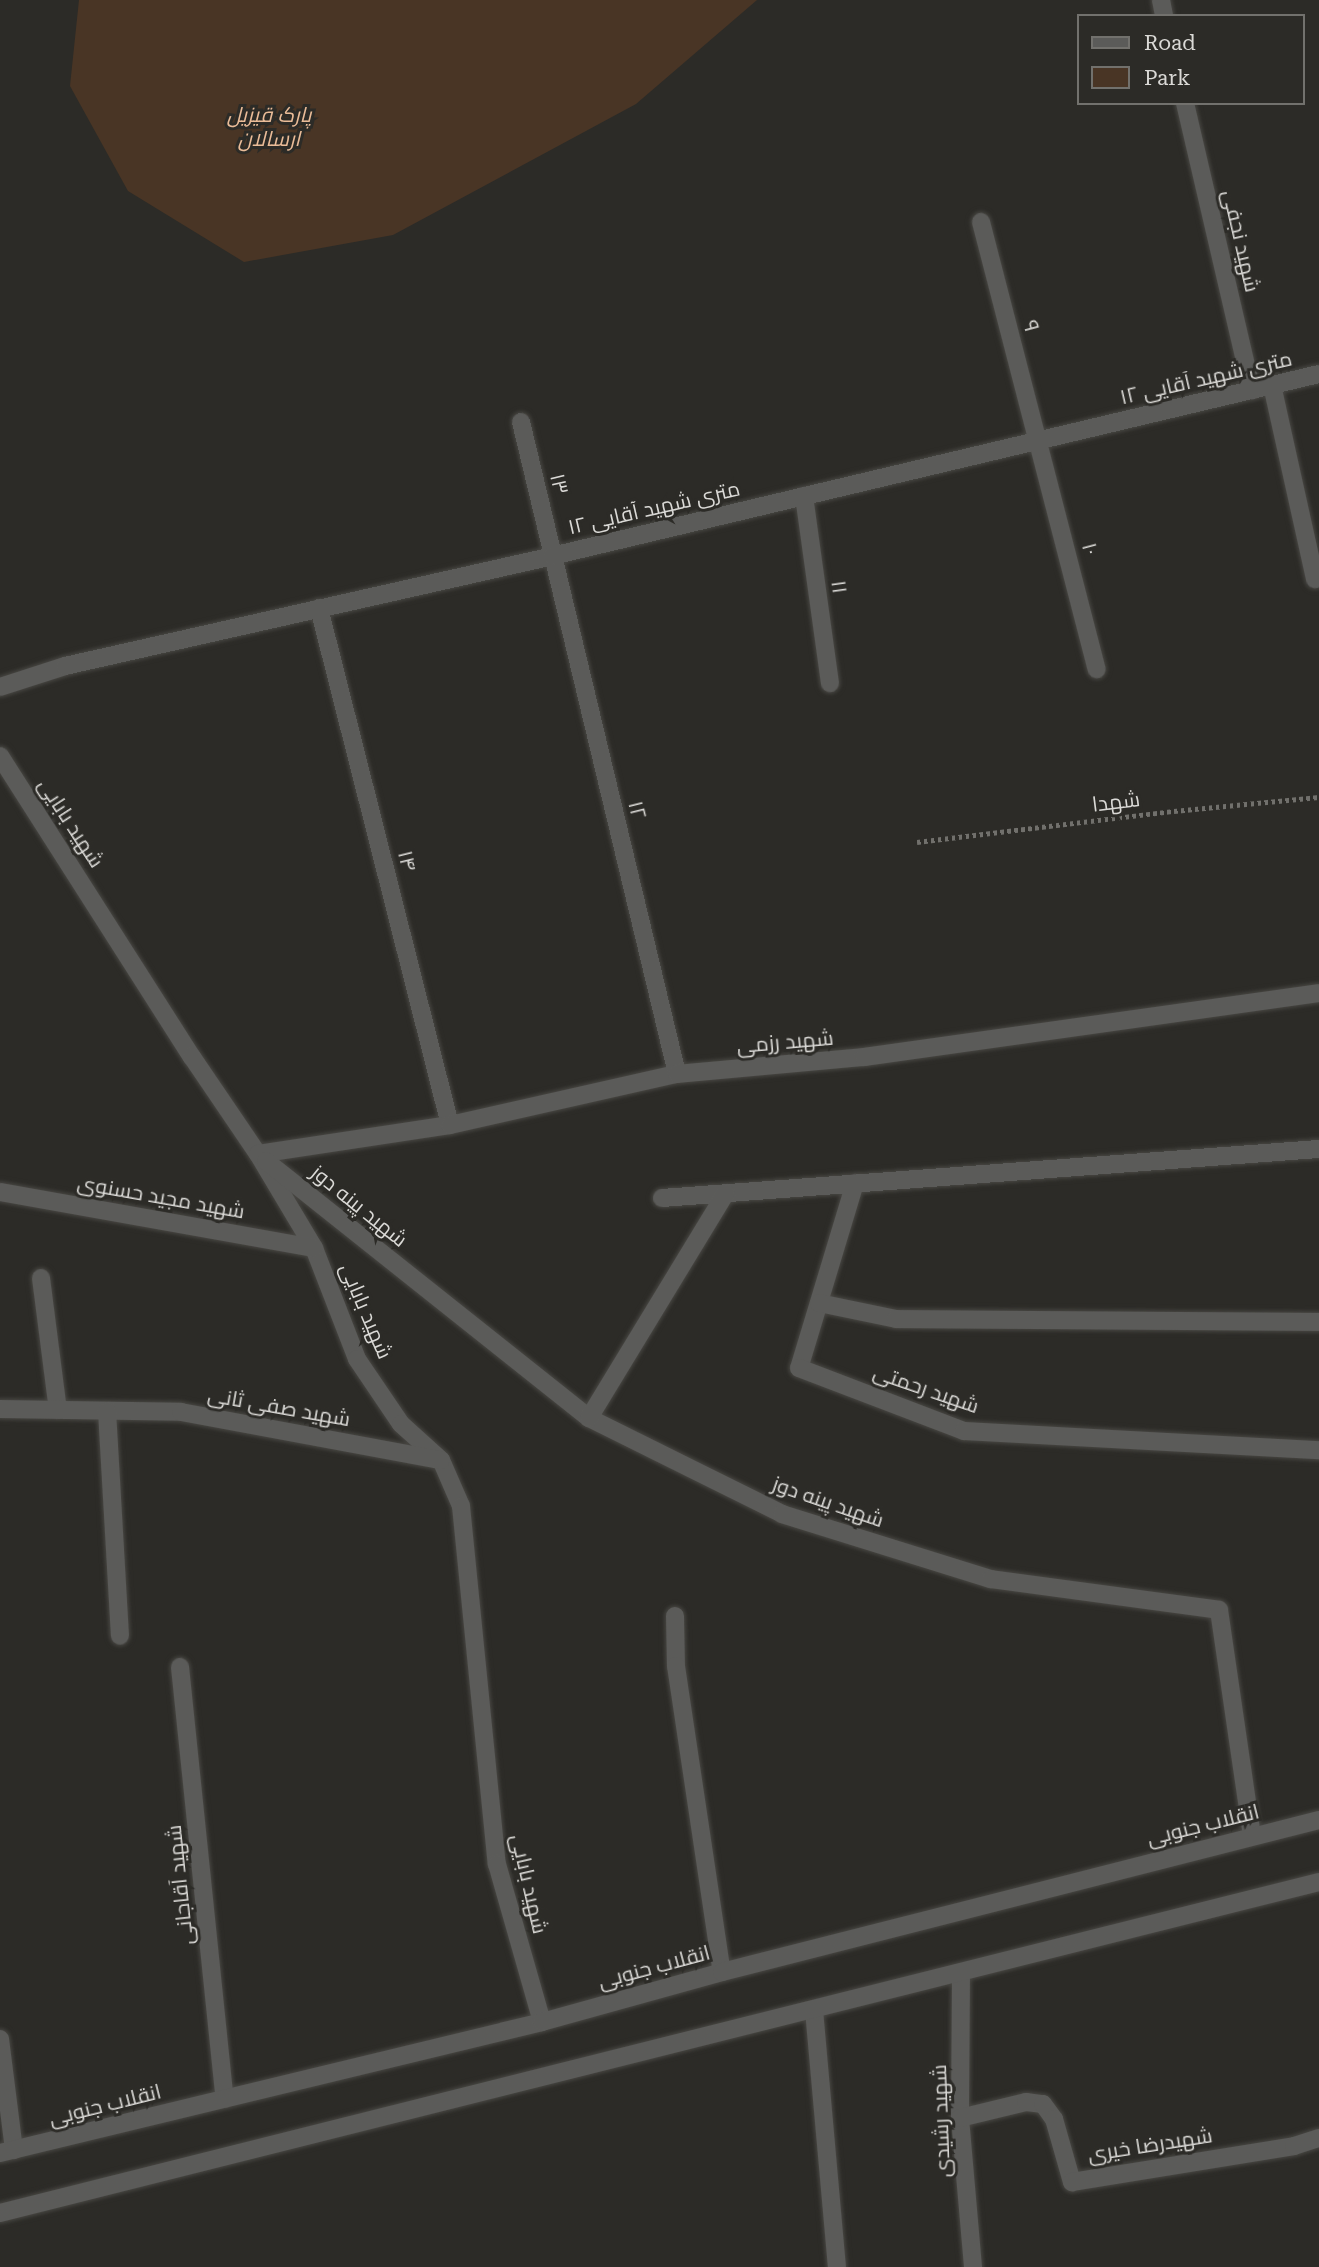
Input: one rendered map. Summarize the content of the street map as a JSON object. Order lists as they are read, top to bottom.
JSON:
{
  "streets": {
    "street": [
      "شهید نجفی",
      "۹",
      "۱۲ متری شهید آقایی",
      "۱۳",
      "۱۰",
      "۱۱",
      "۱۲",
      "شهید بابایی",
      "۱۴",
      "شهید رزمی",
      "شهید مجید حسنوی",
      "شهید پینه دوز",
      "شهید رحمتی",
      "شهید صفی ثانی",
      "انقلاب جنوبی",
      "شهید آقاجانی",
      "شهید رشیدی",
      "شهیدرضا خیری"
    ],
    "path": ["شهدا"]
  },
  "crossings": [
    ["شهید نجفی", "۱۲ متری شهید آقایی"],
    ["۹", "۱۲ متری شهید آقایی"],
    ["۹", "۱۰"],
    ["۱۲ متری شهید آقایی", "۱۳"],
    ["۱۲ متری شهید آقایی", "۱۰"],
    ["۱۲ متری شهید آقایی", "۱۱"],
    ["۱۲ متری شهید آقایی", "۱۲"],
    ["۱۲ متری شهید آقایی", "۱۴"],
    ["۱۳", "۱۲"],
    ["۱۲", "شهید رزمی"],
    ["شهید بابایی", "شهید رزمی"],
    ["شهید بابایی", "شهید مجید حسنوی"],
    ["شهید بابایی", "شهید پینه دوز"],
    ["شهید بابایی", "شهید صفی ثانی"],
    ["شهید بابایی", "انقلاب جنوبی"],
    ["۱۴", "شهید رزمی"],
    ["شهید رزمی", "شهید پینه دوز"],
    ["شهید پینه دوز", "انقلاب جنوبی"],
    ["انقلاب جنوبی", "شهید آقاجانی"],
    ["شهید رشیدی", "شهیدرضا خیری"]
  ],
  "parks": ["پارک قیزیل ارسالان"],
  "legend": ["Road", "Park"]
}
